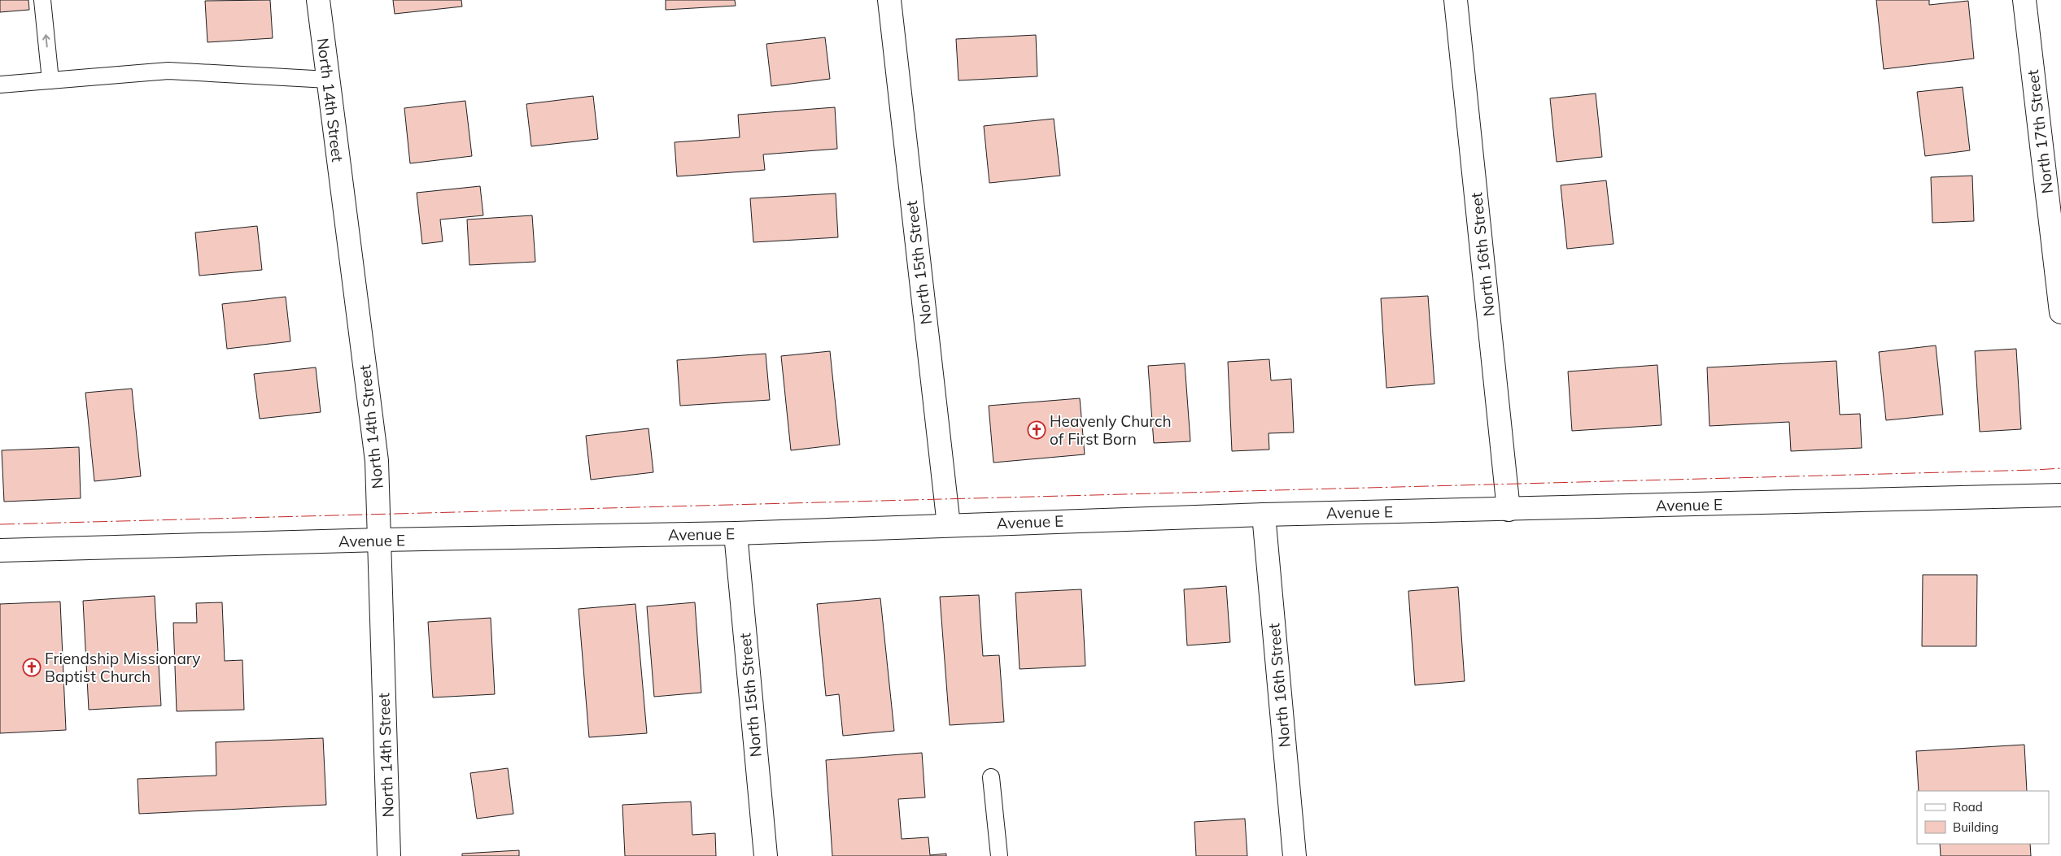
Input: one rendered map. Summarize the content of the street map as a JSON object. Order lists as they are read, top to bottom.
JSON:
{
  "streets": {
    "street": [
      "North 14th Street",
      "North 17th Street",
      "North 16th Street",
      "North 15th Street",
      "Avenue E"
    ]
  },
  "crossings": [
    ["North 14th Street", "Avenue E"],
    ["North 16th Street", "Avenue E"],
    ["North 15th Street", "Avenue E"]
  ],
  "places": {
    "church": ["Heavenly Church of First Born", "Friendship Missionary Baptist Church"]
  },
  "legend": ["Road", "Building"]
}
